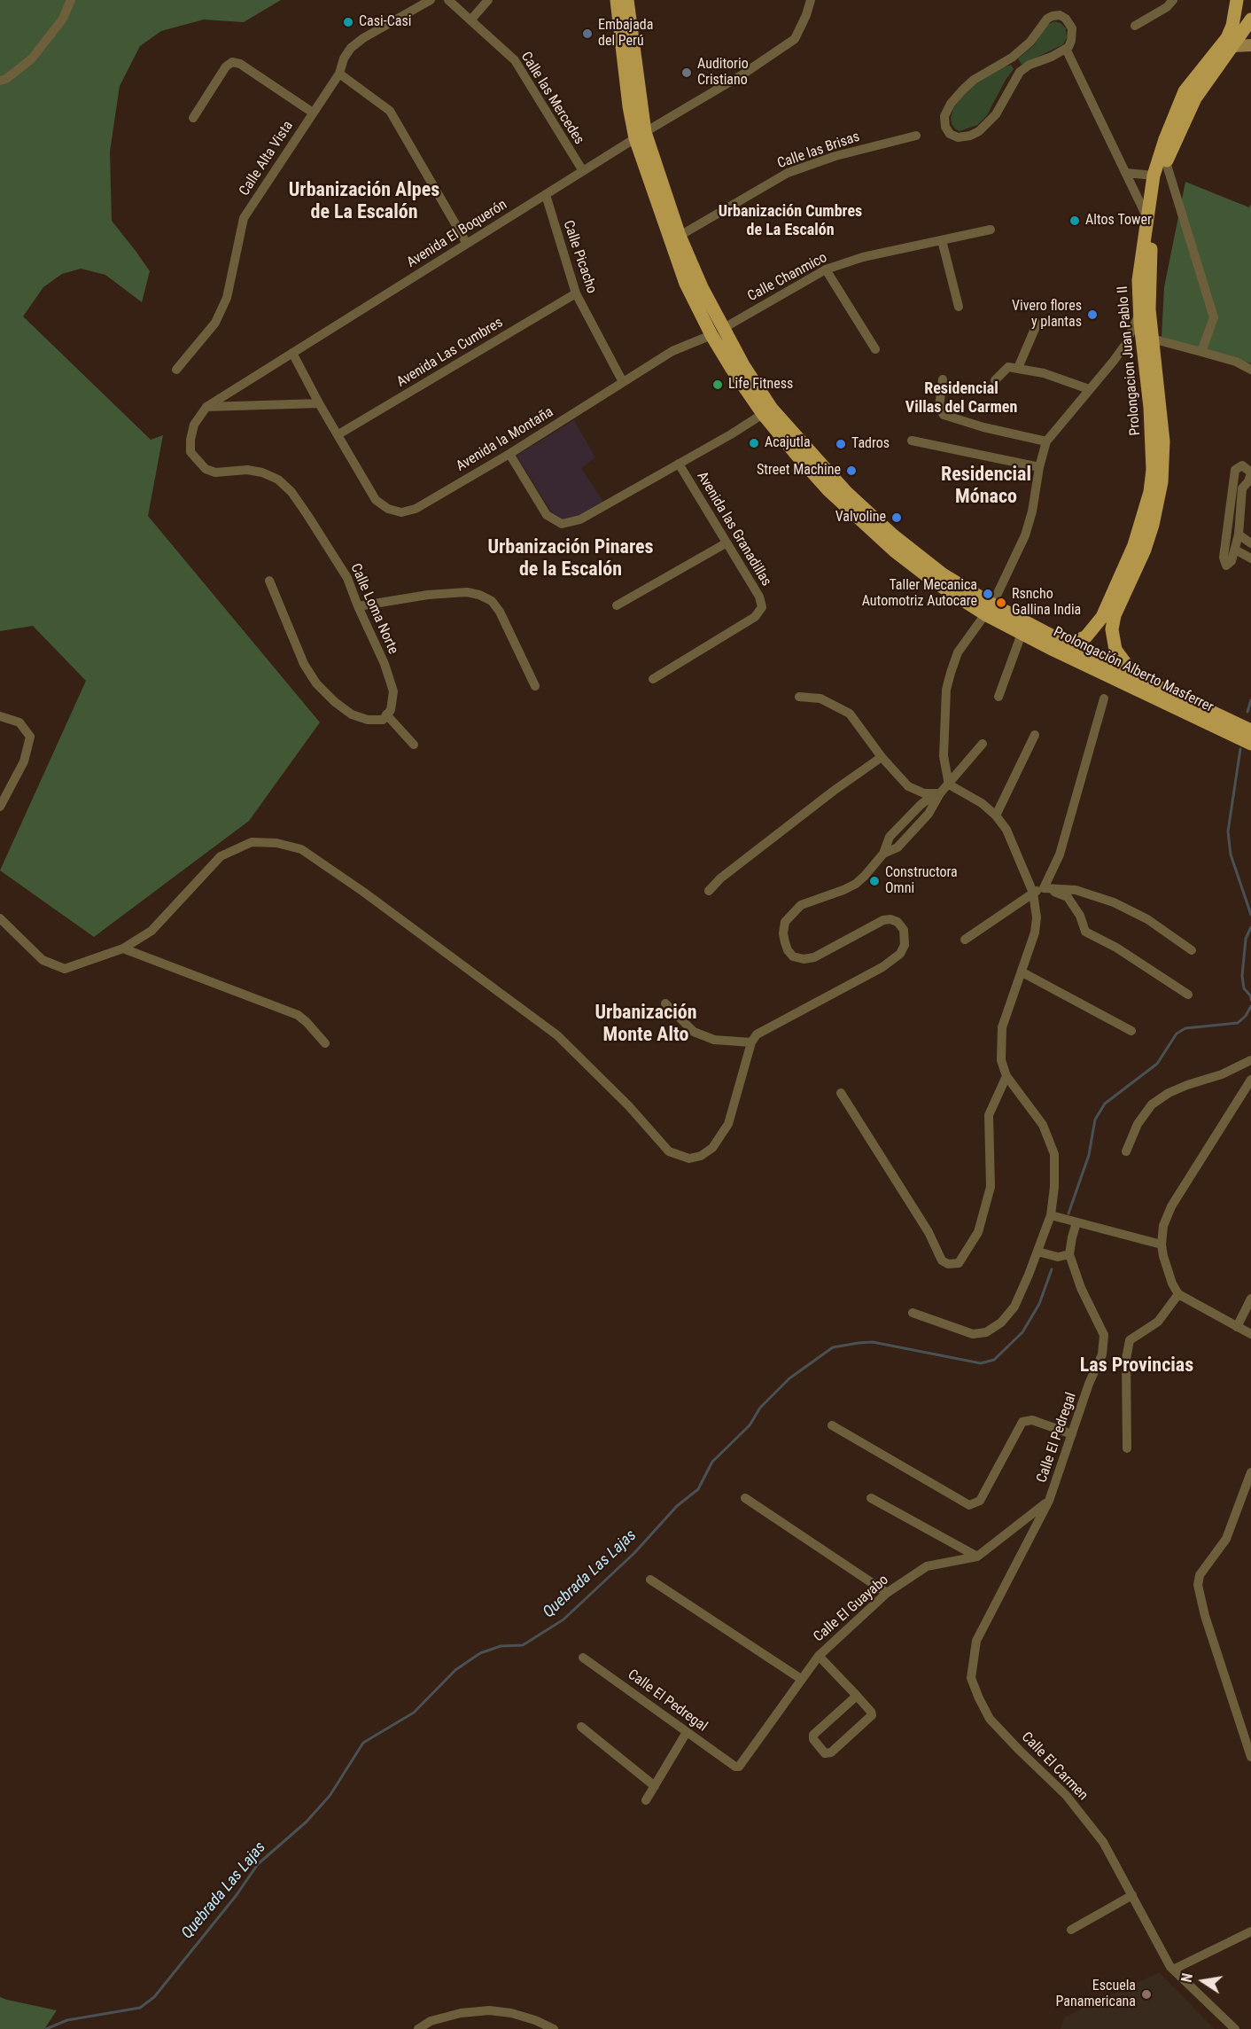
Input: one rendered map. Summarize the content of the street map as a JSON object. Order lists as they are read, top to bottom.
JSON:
{
  "streets": {
    "main road": ["Prolongacion Juan Pablo II", "Prolongación Alberto Masferrer"],
    "street": [
      "Calle las Mercedes",
      "Calle las Brisas",
      "Calle Alta Vista",
      "Avenida El Boquerón",
      "Calle Picacho",
      "Calle Chanmico",
      "Avenida Las Cumbres",
      "Avenida la Montaña",
      "Avenida las Granadillas",
      "Calle Loma Norte",
      "Calle El Pedregal",
      "Calle El Guayabo",
      "Calle El Carmen"
    ]
  },
  "crossings": [
    ["Calle las Mercedes", "Avenida El Boquerón"],
    ["Calle las Brisas", "Prolongación Alberto Masferrer"],
    ["Avenida El Boquerón", "Calle Picacho"],
    ["Avenida El Boquerón", "Calle Loma Norte"],
    ["Avenida El Boquerón", "Prolongación Alberto Masferrer"],
    ["Calle Picacho", "Avenida Las Cumbres"],
    ["Calle Picacho", "Avenida la Montaña"],
    ["Calle Chanmico", "Prolongación Alberto Masferrer"],
    ["Avenida Las Cumbres", "Avenida la Montaña"],
    ["Prolongacion Juan Pablo II", "Prolongación Alberto Masferrer"],
    ["Avenida la Montaña", "Prolongación Alberto Masferrer"],
    ["Calle El Pedregal", "Calle El Guayabo"],
    ["Calle El Pedregal", "Calle El Carmen"],
    ["Calle El Guayabo", "Calle El Carmen"]
  ],
  "districts": [
    "Urbanización Alpes de La Escalón",
    "Urbanización Cumbres de La Escalón",
    "Residencial Villas del Carmen",
    "Residencial Mónaco",
    "Urbanización Pinares de la Escalón",
    "Urbanización Monte Alto",
    "Las Provincias"
  ],
  "water": ["Quebrada Las Lajas"],
  "places": [
    "Casi-Casi",
    "Embajada del Perú",
    "Auditorio Cristiano",
    "Altos Tower",
    "Vivero flores y plantas",
    "Life Fitness",
    "Acajutla",
    "Tadros",
    "Street Machine",
    "Valvoline",
    "Taller Mecanica Automotriz Autocare",
    "Rsncho Gallina India",
    "Constructora Omni",
    "Escuela Panamericana"
  ],
  "north": "left"
}
